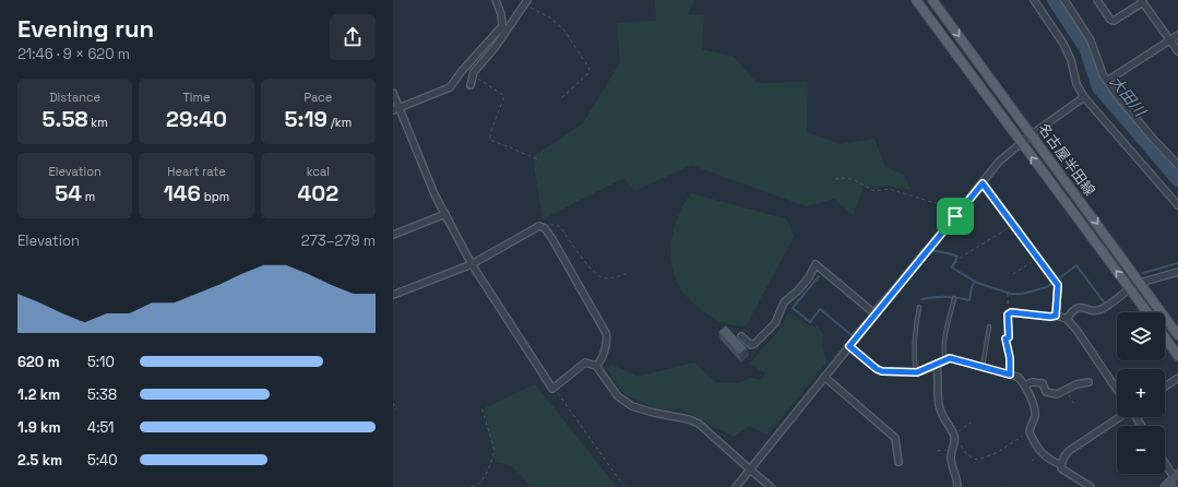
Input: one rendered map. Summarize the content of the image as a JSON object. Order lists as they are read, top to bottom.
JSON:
{
  "streets": {
    "main road": ["名古屋半田線"]
  },
  "water": ["大田川"],
  "page": {
    "heading": ["Evening run", "21:46 · 9 × 620 m"],
    "stats": [
      ["Distance", "5.58 km"],
      ["Time", "29:40"],
      ["Pace", "5:19 /km"],
      ["Elevation", "54 m"],
      ["Heart rate", "146 bpm"],
      ["kcal", "402"]
    ],
    "chart": ["Elevation", "273–279 m"],
    "map_buttons": ["+", "−"],
    "list": [
      {
        "name": "620 m",
        "note": "5:10"
      },
      {
        "name": "1.2 km",
        "note": "5:38"
      },
      {
        "name": "1.9 km",
        "note": "4:51"
      },
      {
        "name": "2.5 km",
        "note": "5:40"
      }
    ]
  }
}
